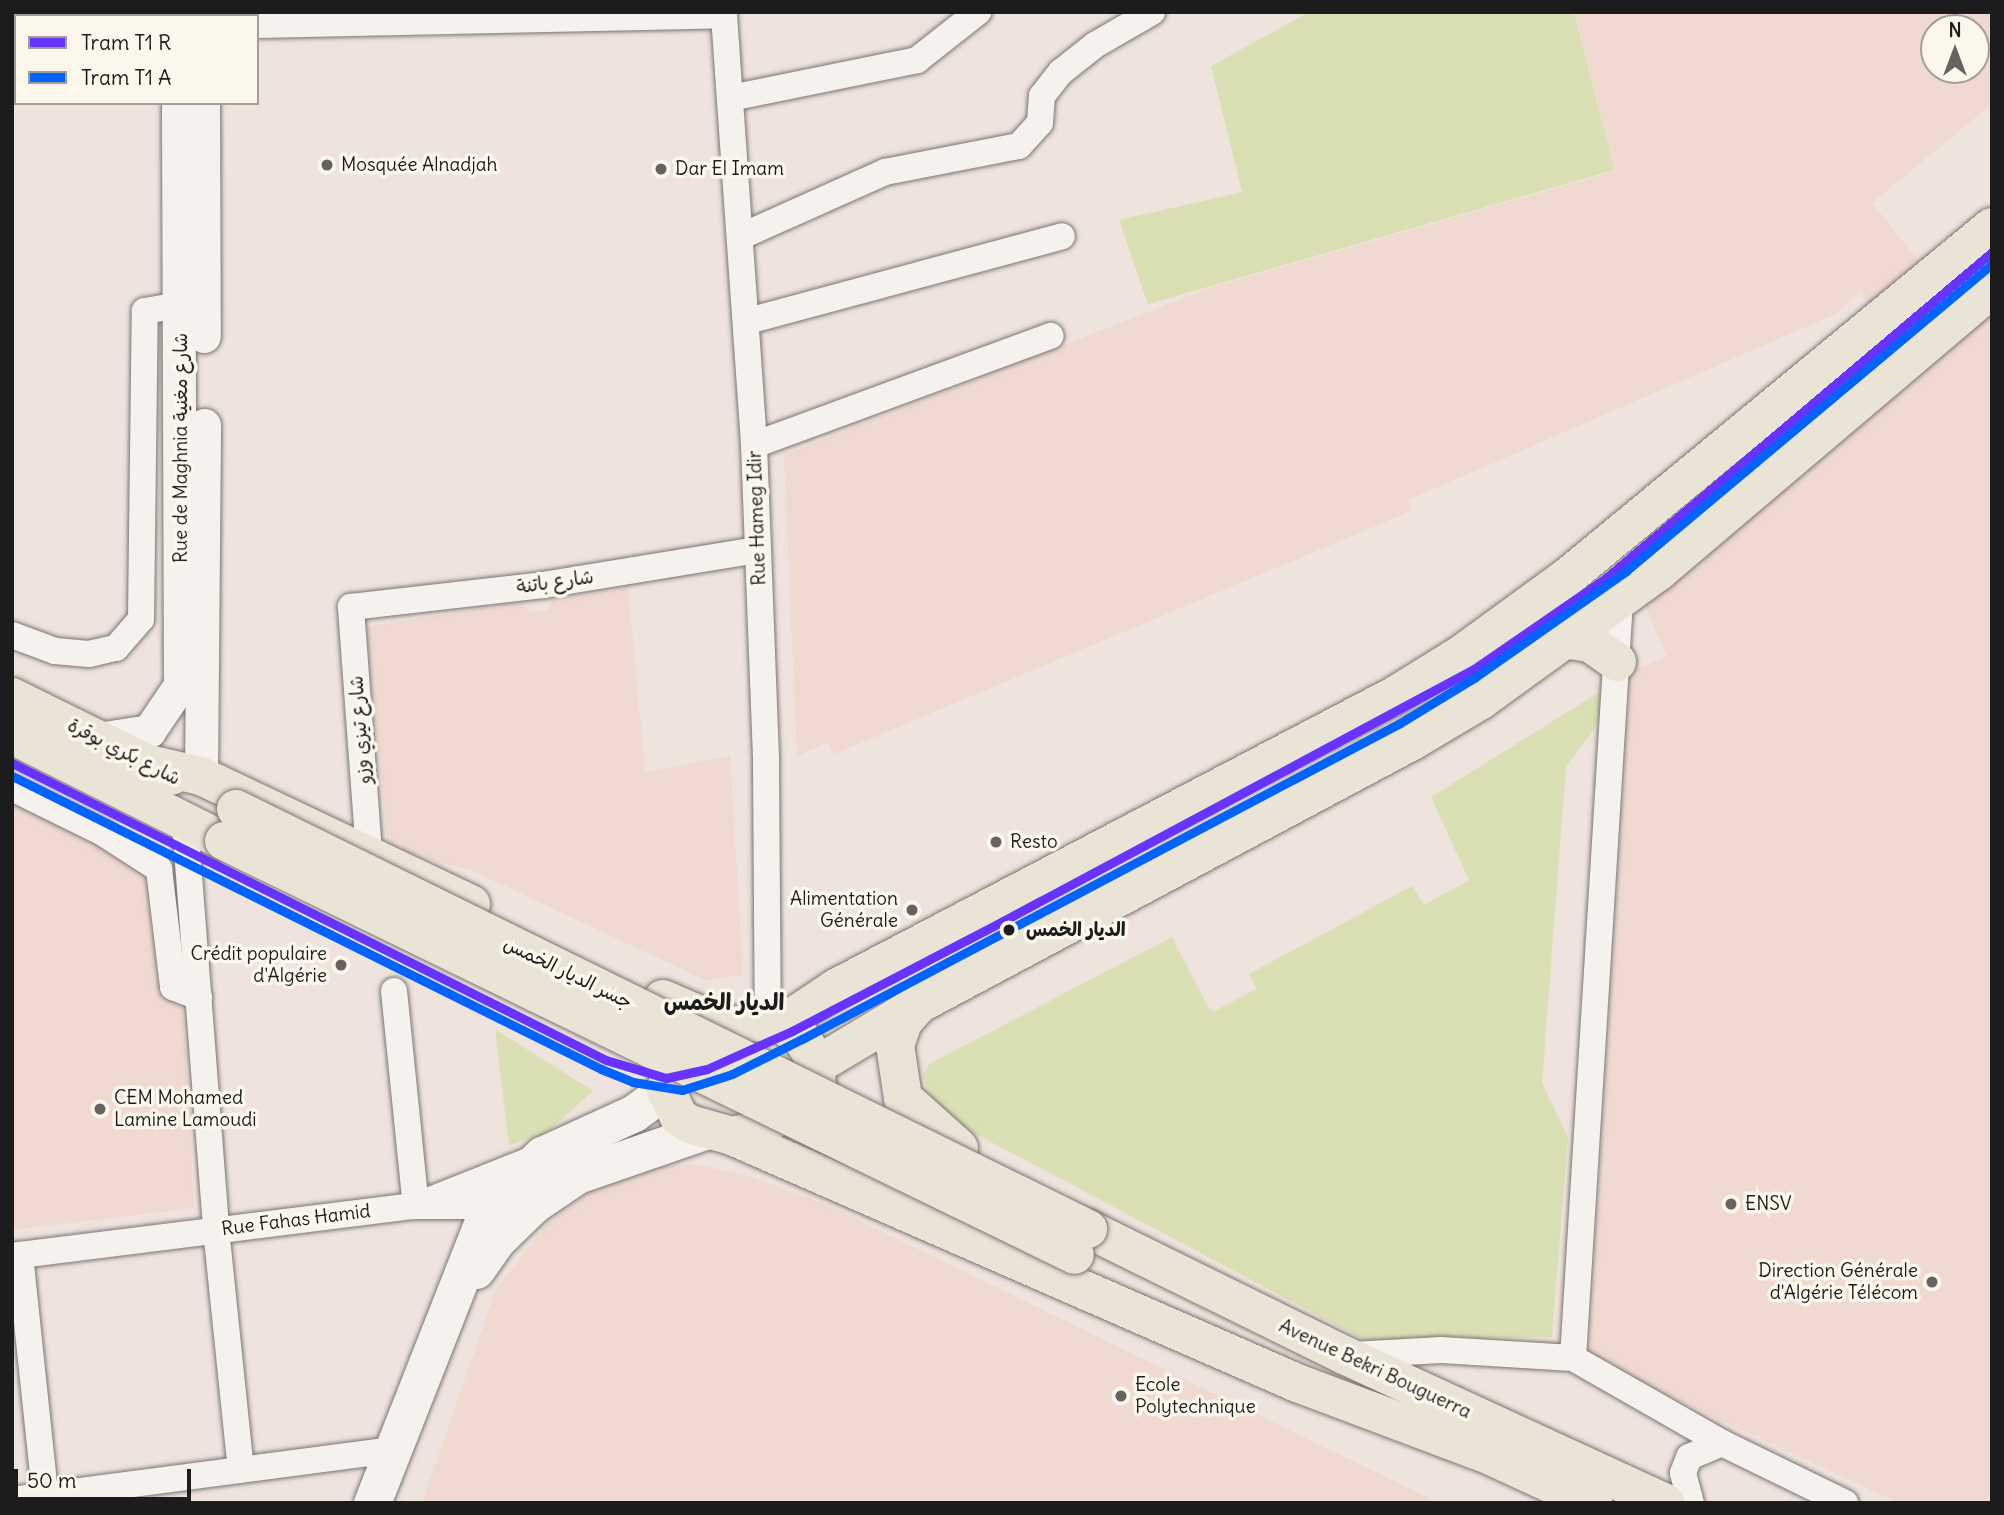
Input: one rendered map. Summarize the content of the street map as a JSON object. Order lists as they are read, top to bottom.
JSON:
{
  "streets": {
    "main road": ["شارع بكري بوقرة", "جسر الديار الخمس", "Avenue Bekri Bouguerra"],
    "street": [
      "Rue de Maghnia شارع مغنية",
      "Rue Hameg Idir",
      "شارع باتنة",
      "شارع تيزي وزو",
      "Rue Fahas Hamid"
    ]
  },
  "crossings": [
    ["Rue de Maghnia شارع مغنية", "شارع بكري بوقرة"],
    ["Rue Hameg Idir", "شارع باتنة"],
    ["شارع باتنة", "شارع تيزي وزو"],
    ["شارع بكري بوقرة", "جسر الديار الخمس"],
    ["جسر الديار الخمس", "Avenue Bekri Bouguerra"]
  ],
  "districts": ["الديار الخمس"],
  "places": [
    "Mosquée Alnadjah",
    "Dar El Imam",
    "Resto",
    "Alimentation Générale",
    "الديار الخمس",
    "Crédit populaire d'Algérie",
    "CEM Mohamed Lamine Lamoudi",
    "ENSV",
    "Direction Générale d'Algérie Télécom",
    "Ecole Polytechnique"
  ],
  "legend": ["Tram T1 R", "Tram T1 A"],
  "scale_bar": "50 m",
  "north": "top"
}
